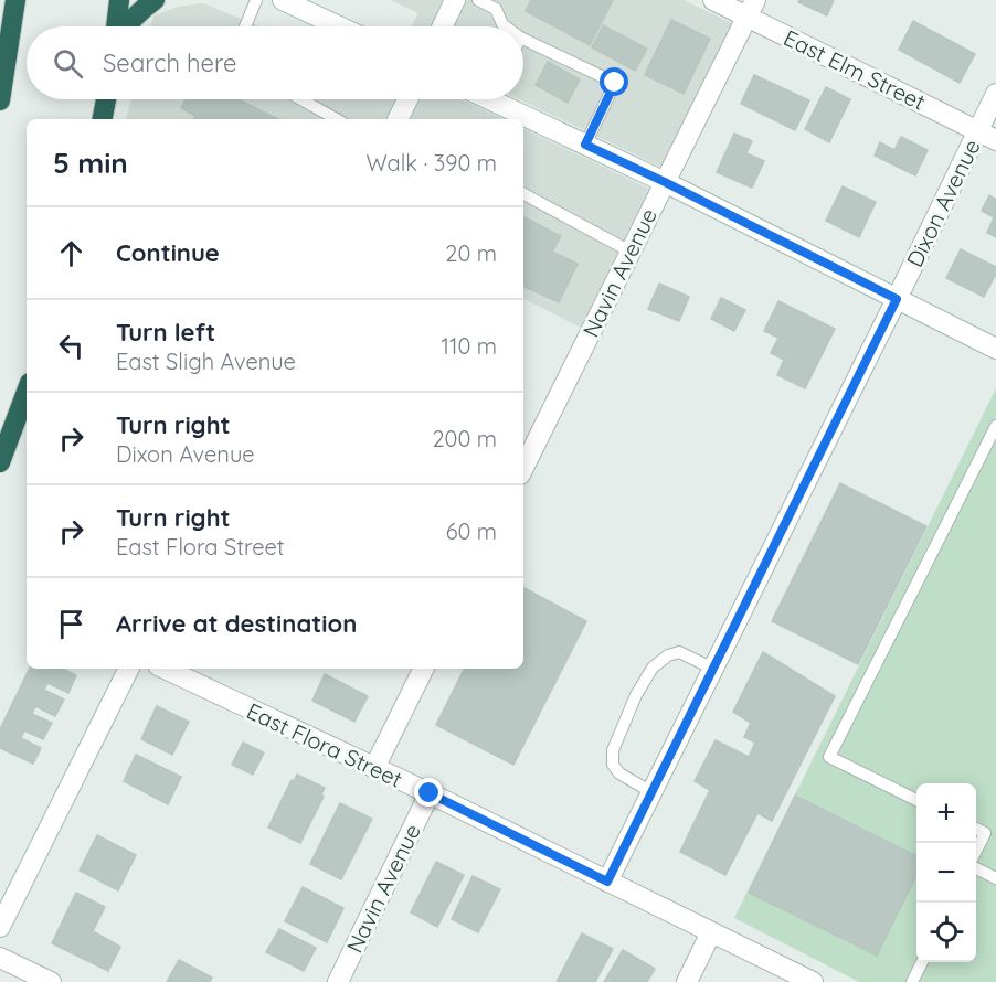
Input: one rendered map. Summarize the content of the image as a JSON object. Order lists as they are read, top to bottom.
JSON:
{
  "streets": {
    "street": [
      "East Elm Street",
      "Dixon Avenue",
      "Navin Avenue",
      "East Flora Street"
    ]
  },
  "crossings": [
    ["East Elm Street", "Dixon Avenue"],
    ["East Elm Street", "Navin Avenue"],
    ["Dixon Avenue", "East Flora Street"],
    ["Navin Avenue", "East Flora Street"]
  ],
  "page": {
    "search": "Search here",
    "heading": ["5 min", "Walk · 390 m"],
    "list": [
      ["Continue", "20 m"],
      ["Turn left", "East Sligh Avenue", "110 m"],
      ["Turn right", "Dixon Avenue", "200 m"],
      ["Turn right", "East Flora Street", "60 m"],
      "Arrive at destination"
    ],
    "map_buttons": ["+", "−"]
  }
}
